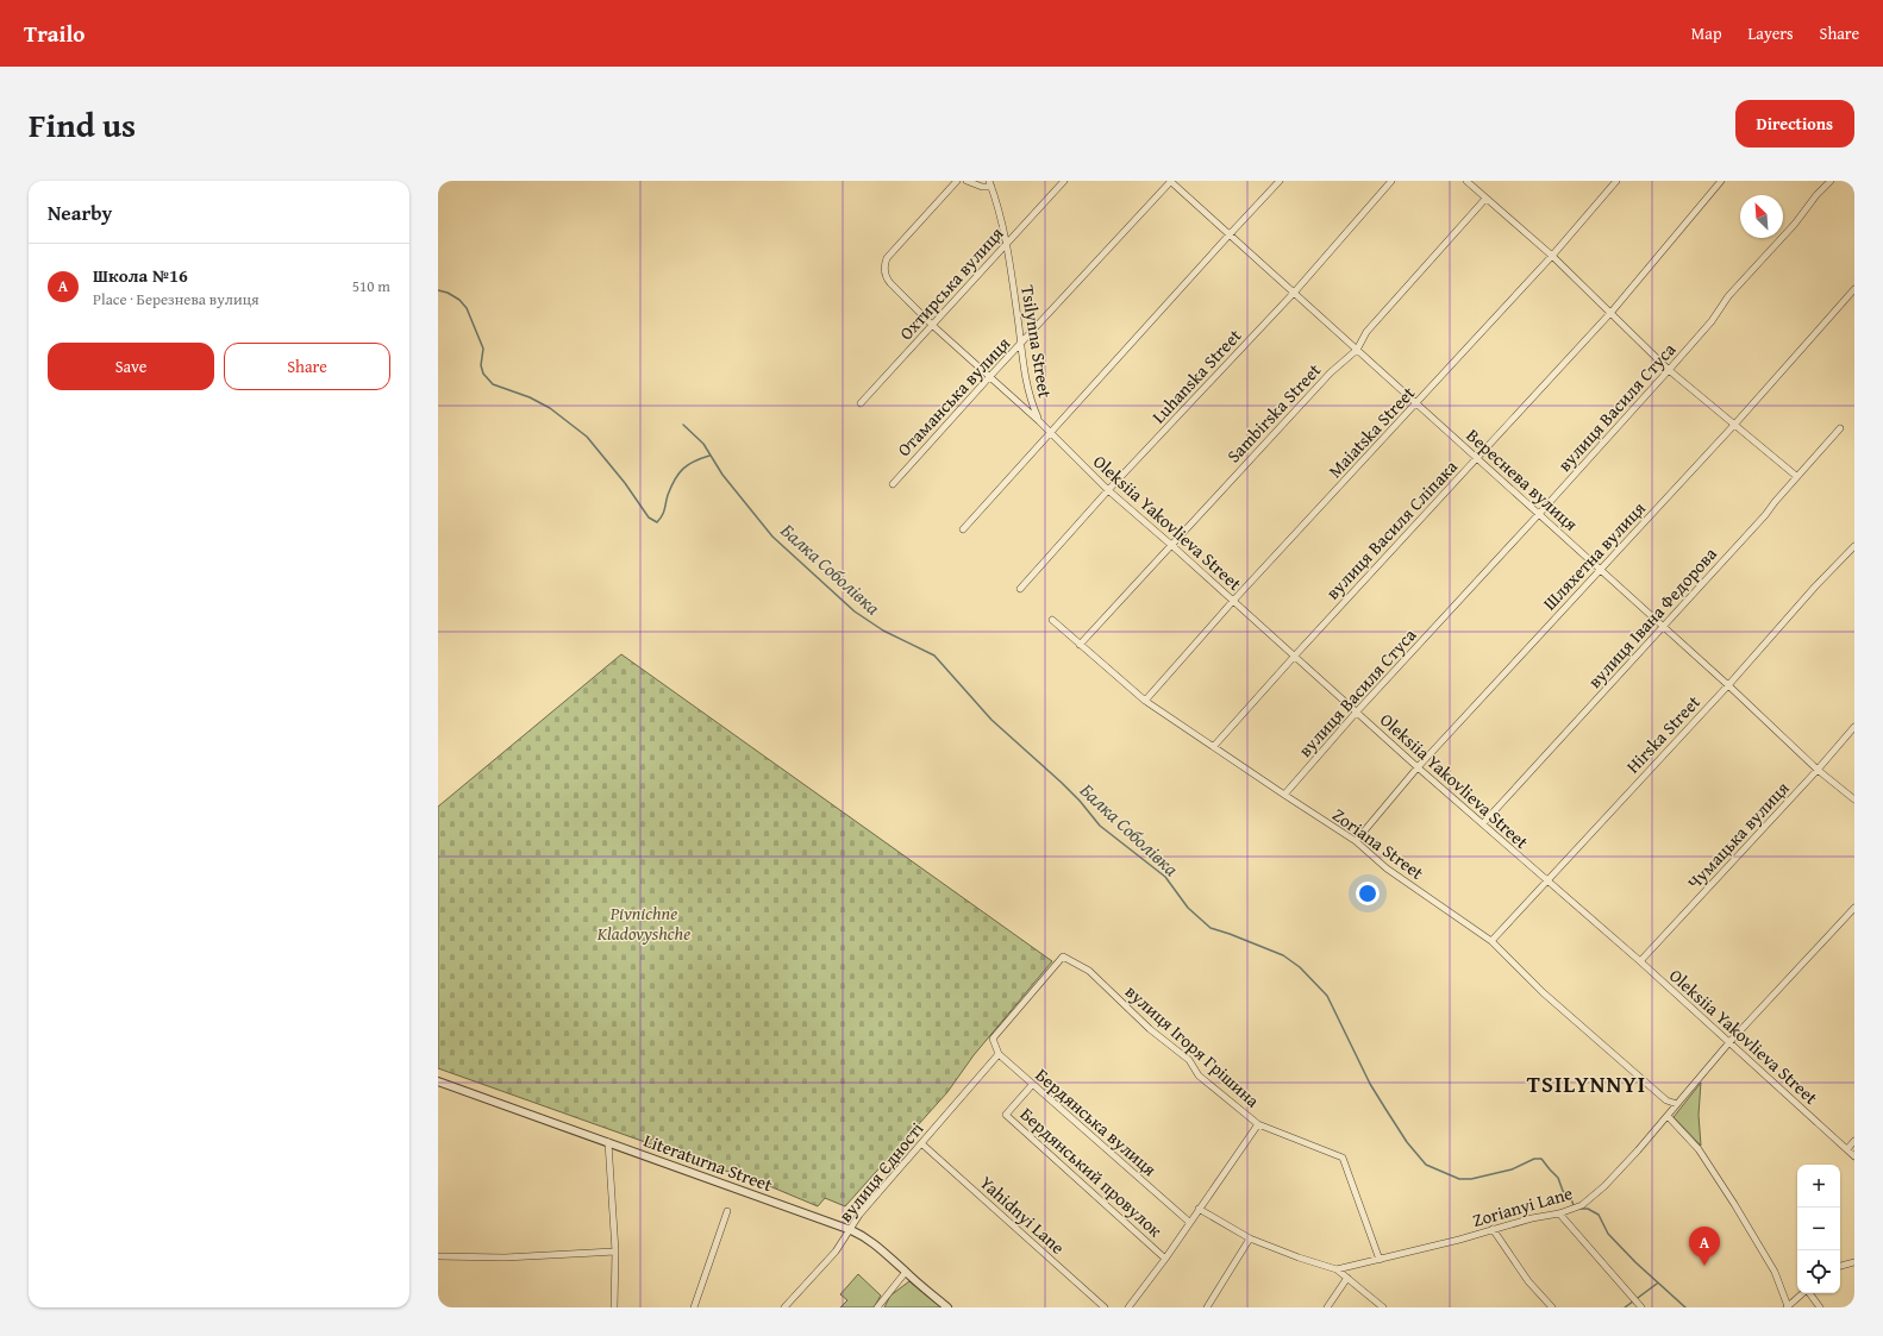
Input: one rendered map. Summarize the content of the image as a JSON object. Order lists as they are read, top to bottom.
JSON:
{
  "streets": {
    "street": [
      "Охтирська вулиця",
      "Tsilynna Street",
      "Luhanska Street",
      "Отаманська вулиця",
      "вулиця Василя Стуса",
      "Sambirska Street",
      "Maiatska Street",
      "Вереснева вулиця",
      "Oleksiia Yakovlieva Street",
      "вулиця Василя Сліпака",
      "Шляхетна вулиця",
      "вулиця Івана Федорова",
      "Hirska Street",
      "Чумацька вулиця",
      "Zoriana Street",
      "вулиця Ігоря Грішина",
      "Бердянська вулиця",
      "Literaturna Street",
      "вулиця Єдності",
      "Бердянський провулок",
      "Zorianyi Lane",
      "Yahidnyi Lane"
    ]
  },
  "crossings": [
    ["Охтирська вулиця", "Tsilynna Street"],
    ["Tsilynna Street", "Отаманська вулиця"],
    ["Tsilynna Street", "Oleksiia Yakovlieva Street"],
    ["Luhanska Street", "Вереснева вулиця"],
    ["Luhanska Street", "Oleksiia Yakovlieva Street"],
    ["Отаманська вулиця", "Вереснева вулиця"],
    ["вулиця Василя Стуса", "Вереснева вулиця"],
    ["вулиця Василя Стуса", "Oleksiia Yakovlieva Street"],
    ["вулиця Василя Стуса", "Zoriana Street"],
    ["Sambirska Street", "Вереснева вулиця"],
    ["Sambirska Street", "Oleksiia Yakovlieva Street"],
    ["Sambirska Street", "Zoriana Street"],
    ["Maiatska Street", "Вереснева вулиця"],
    ["Maiatska Street", "Oleksiia Yakovlieva Street"],
    ["Maiatska Street", "Zoriana Street"],
    ["Вереснева вулиця", "вулиця Василя Сліпака"],
    ["Вереснева вулиця", "Шляхетна вулиця"],
    ["Вереснева вулиця", "вулиця Івана Федорова"],
    ["Вереснева вулиця", "Hirska Street"],
    ["Вереснева вулиця", "Чумацька вулиця"],
    ["Oleksiia Yakovlieva Street", "вулиця Василя Сліпака"],
    ["Oleksiia Yakovlieva Street", "Шляхетна вулиця"],
    ["Oleksiia Yakovlieva Street", "вулиця Івана Федорова"],
    ["Oleksiia Yakovlieva Street", "Hirska Street"],
    ["Oleksiia Yakovlieva Street", "Чумацька вулиця"],
    ["Oleksiia Yakovlieva Street", "Zorianyi Lane"],
    ["вулиця Василя Сліпака", "Zoriana Street"],
    ["Шляхетна вулиця", "Zoriana Street"],
    ["Hirska Street", "Zoriana Street"],
    ["Zoriana Street", "Zorianyi Lane"],
    ["вулиця Ігоря Грішина", "Бердянська вулиця"],
    ["вулиця Ігоря Грішина", "Zorianyi Lane"],
    ["Бердянська вулиця", "вулиця Єдності"],
    ["Бердянська вулиця", "Бердянський провулок"],
    ["Literaturna Street", "вулиця Єдності"],
    ["вулиця Єдності", "Yahidnyi Lane"]
  ],
  "districts": ["TSILYNNYI"],
  "water": ["Балка Соболівка"],
  "parks": ["Pivnichne Kladovyshche"],
  "north": "top left",
  "page": {
    "header": "Trailo",
    "nav": ["Map", "Layers", "Share"],
    "title": "Find us",
    "buttons": [
      "Directions",
      ["Save", "Share"]
    ],
    "heading": "Nearby",
    "list": [
      {
        "mark": "A",
        "name": "Школа №16",
        "note": "Place · Березнева вулиця",
        "value": "510 m"
      }
    ],
    "map_buttons": ["+", "−"],
    "pins": "A"
  }
}
